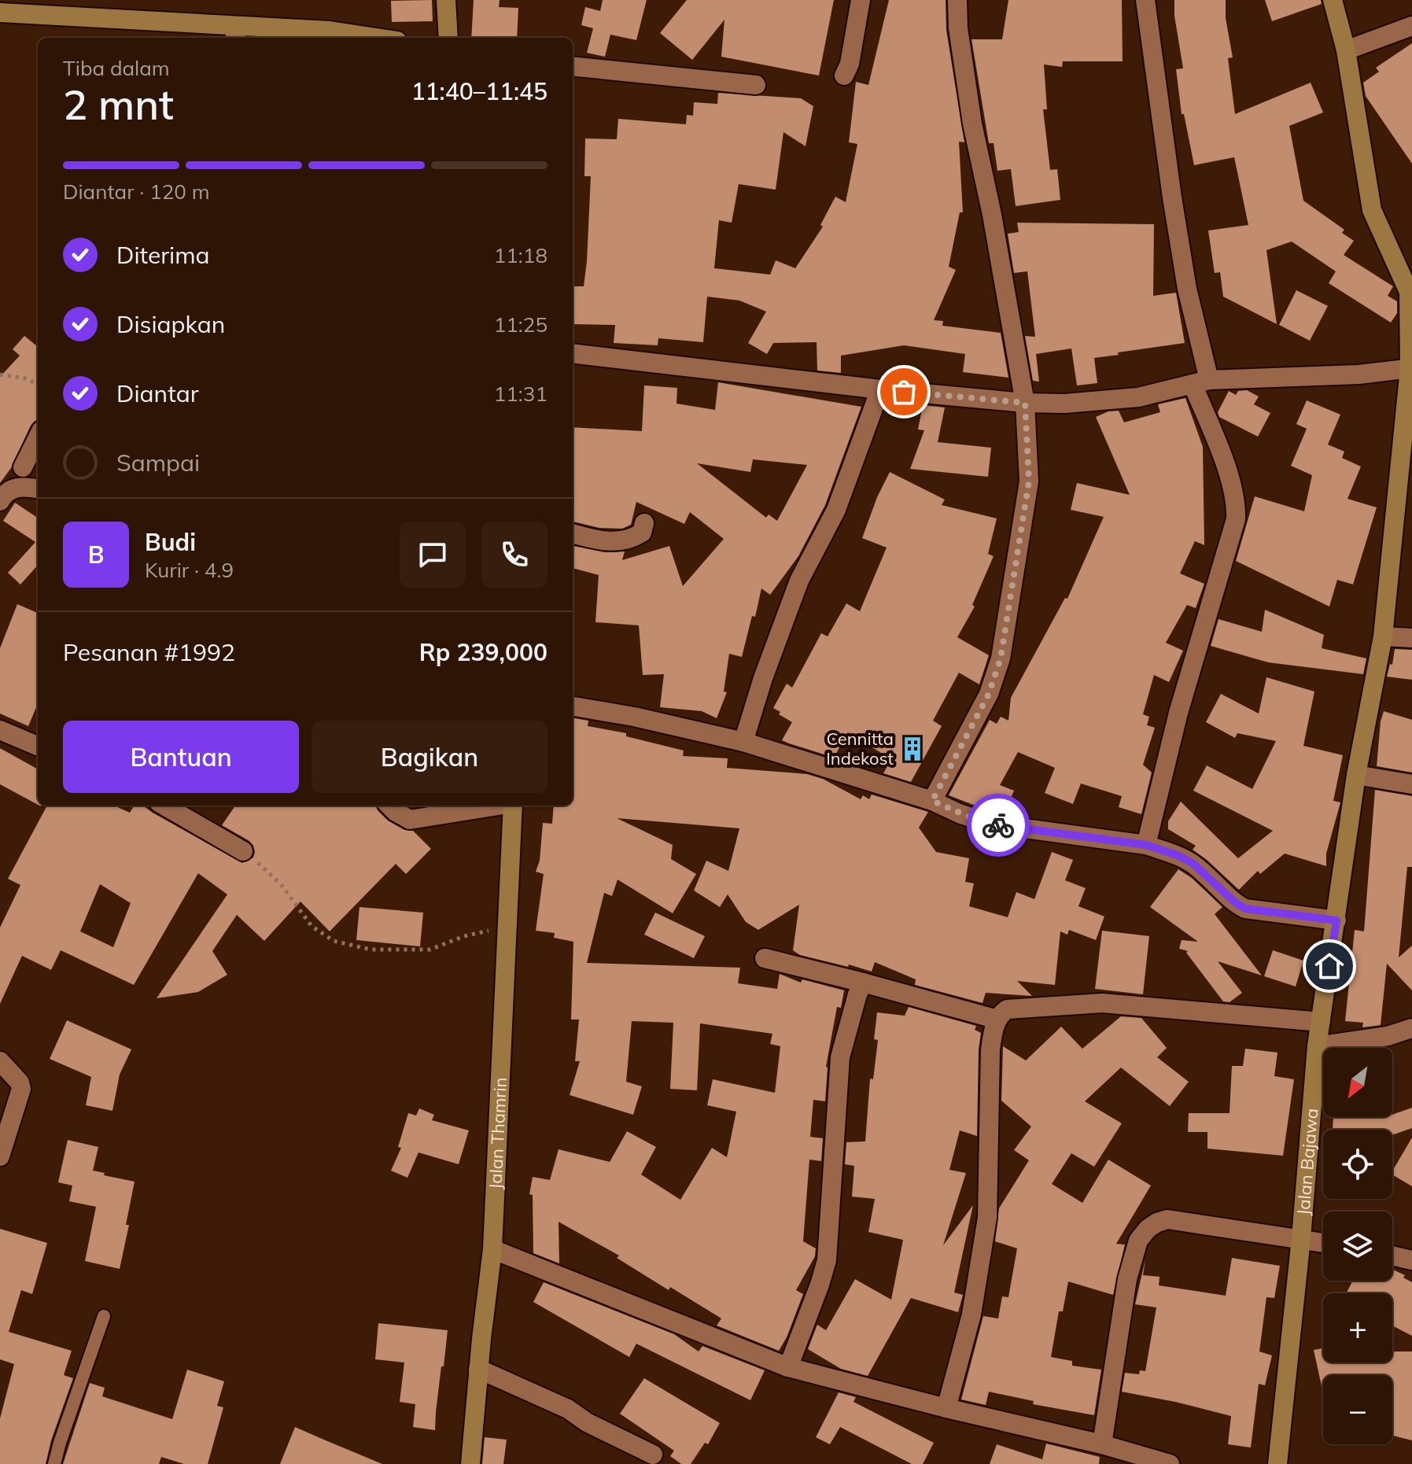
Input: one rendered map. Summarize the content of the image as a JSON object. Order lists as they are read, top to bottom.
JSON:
{
  "streets": {
    "street": ["Jalan Thamrin", "Jalan Bajawa"]
  },
  "places": {
    "building": ["Cennitta Indekost"]
  },
  "north": "bottom left",
  "page": {
    "heading": ["2 mnt", "Tiba dalam", "11:40–11:45"],
    "panel": [
      "Budi",
      "Kurir · 4.9",
      "Pesanan #1992",
      "Rp 239,000"
    ],
    "bar": "Diantar · 120 m",
    "list": [
      ["Diterima", "11:18"],
      ["Disiapkan", "11:25"],
      ["Diantar", "11:31"],
      "Sampai"
    ],
    "round": "B",
    "buttons": ["Bantuan", "Bagikan"],
    "map_buttons": ["+", "−"]
  }
}
